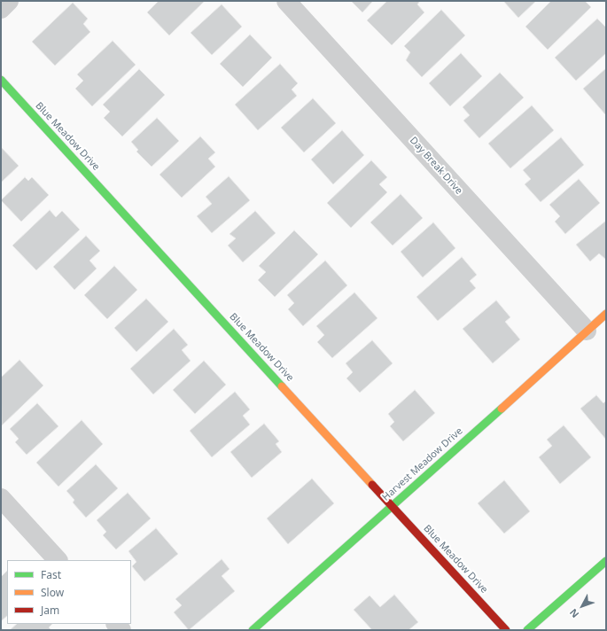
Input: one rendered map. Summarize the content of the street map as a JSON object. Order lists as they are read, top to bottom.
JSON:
{
  "streets": {
    "street": ["Blue Meadow Drive", "Day Break Drive", "Harvest Meadow Drive"]
  },
  "crossings": [
    ["Blue Meadow Drive", "Harvest Meadow Drive"],
    ["Day Break Drive", "Harvest Meadow Drive"]
  ],
  "legend": ["Fast", "Slow", "Jam"],
  "north": "bottom left"
}
